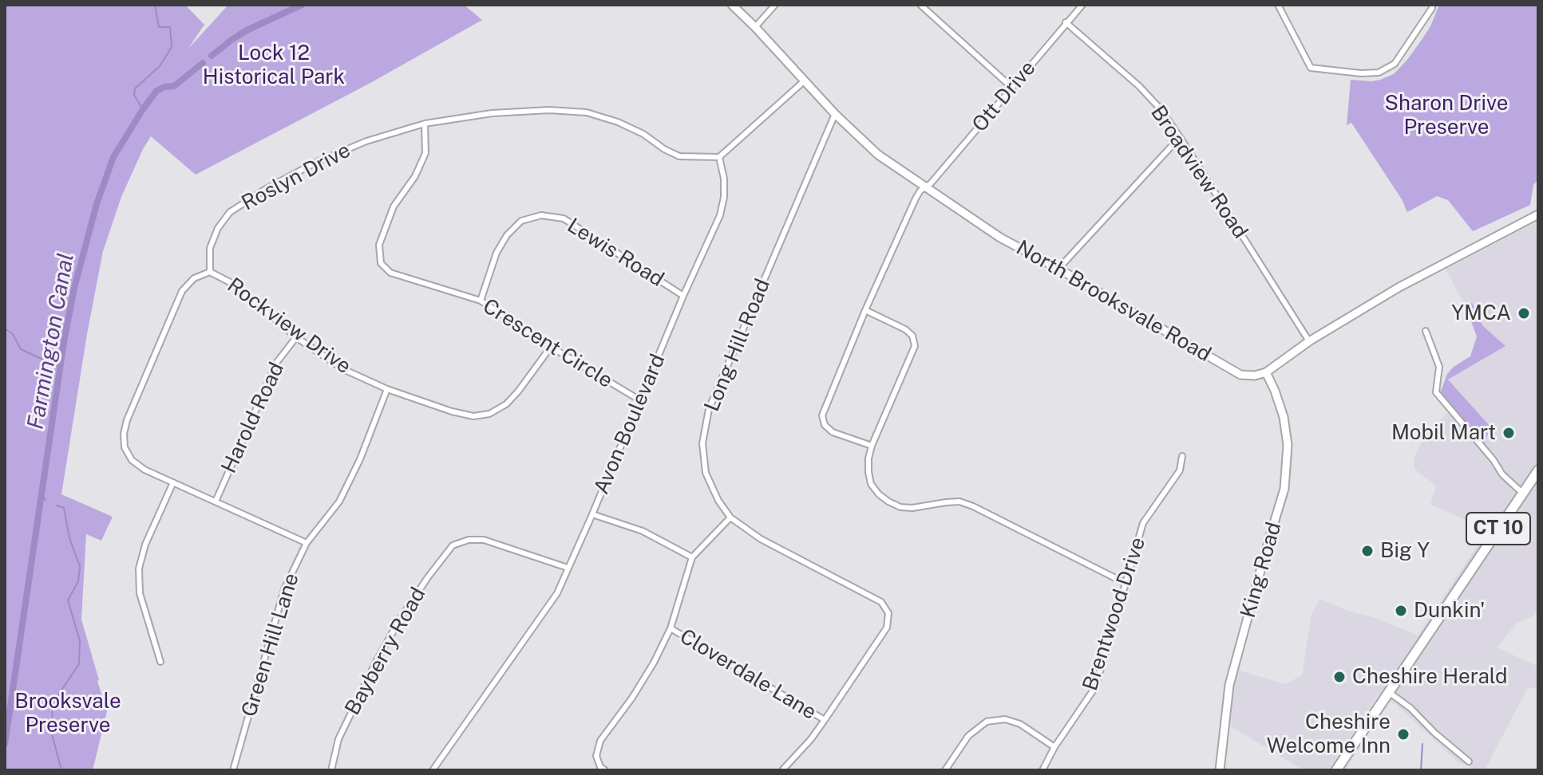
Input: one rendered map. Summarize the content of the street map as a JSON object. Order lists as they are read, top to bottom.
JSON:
{
  "streets": {
    "highway": ["CT 10"],
    "main road": ["North Brooksvale Road", "King Road"],
    "street": [
      "Ott Drive",
      "Broadview Road",
      "Roslyn Drive",
      "Lewis Road",
      "Rockview Drive",
      "Crescent Circle",
      "Long Hill Road",
      "Harold Road",
      "Avon Boulevard",
      "Brentwood Drive",
      "Green Hill Lane",
      "Bayberry Road",
      "Cloverdale Lane"
    ]
  },
  "crossings": [
    ["Ott Drive", "Broadview Road"],
    ["Ott Drive", "North Brooksvale Road"],
    ["Roslyn Drive", "Rockview Drive"],
    ["Roslyn Drive", "Crescent Circle"],
    ["Lewis Road", "Crescent Circle"],
    ["Lewis Road", "Avon Boulevard"],
    ["North Brooksvale Road", "Long Hill Road"],
    ["North Brooksvale Road", "King Road"],
    ["Rockview Drive", "Crescent Circle"],
    ["Rockview Drive", "Harold Road"],
    ["Rockview Drive", "Green Hill Lane"],
    ["Crescent Circle", "Avon Boulevard"],
    ["Avon Boulevard", "Bayberry Road"]
  ],
  "water": ["Farmington Canal"],
  "parks": ["Lock 12 Historical Park", "Sharon Drive Preserve", "Brooksvale Preserve"],
  "places": [
    "YMCA",
    "Mobil Mart",
    "Big Y",
    "Dunkin'",
    "Cheshire Herald",
    "Cheshire Welcome Inn"
  ]
}
